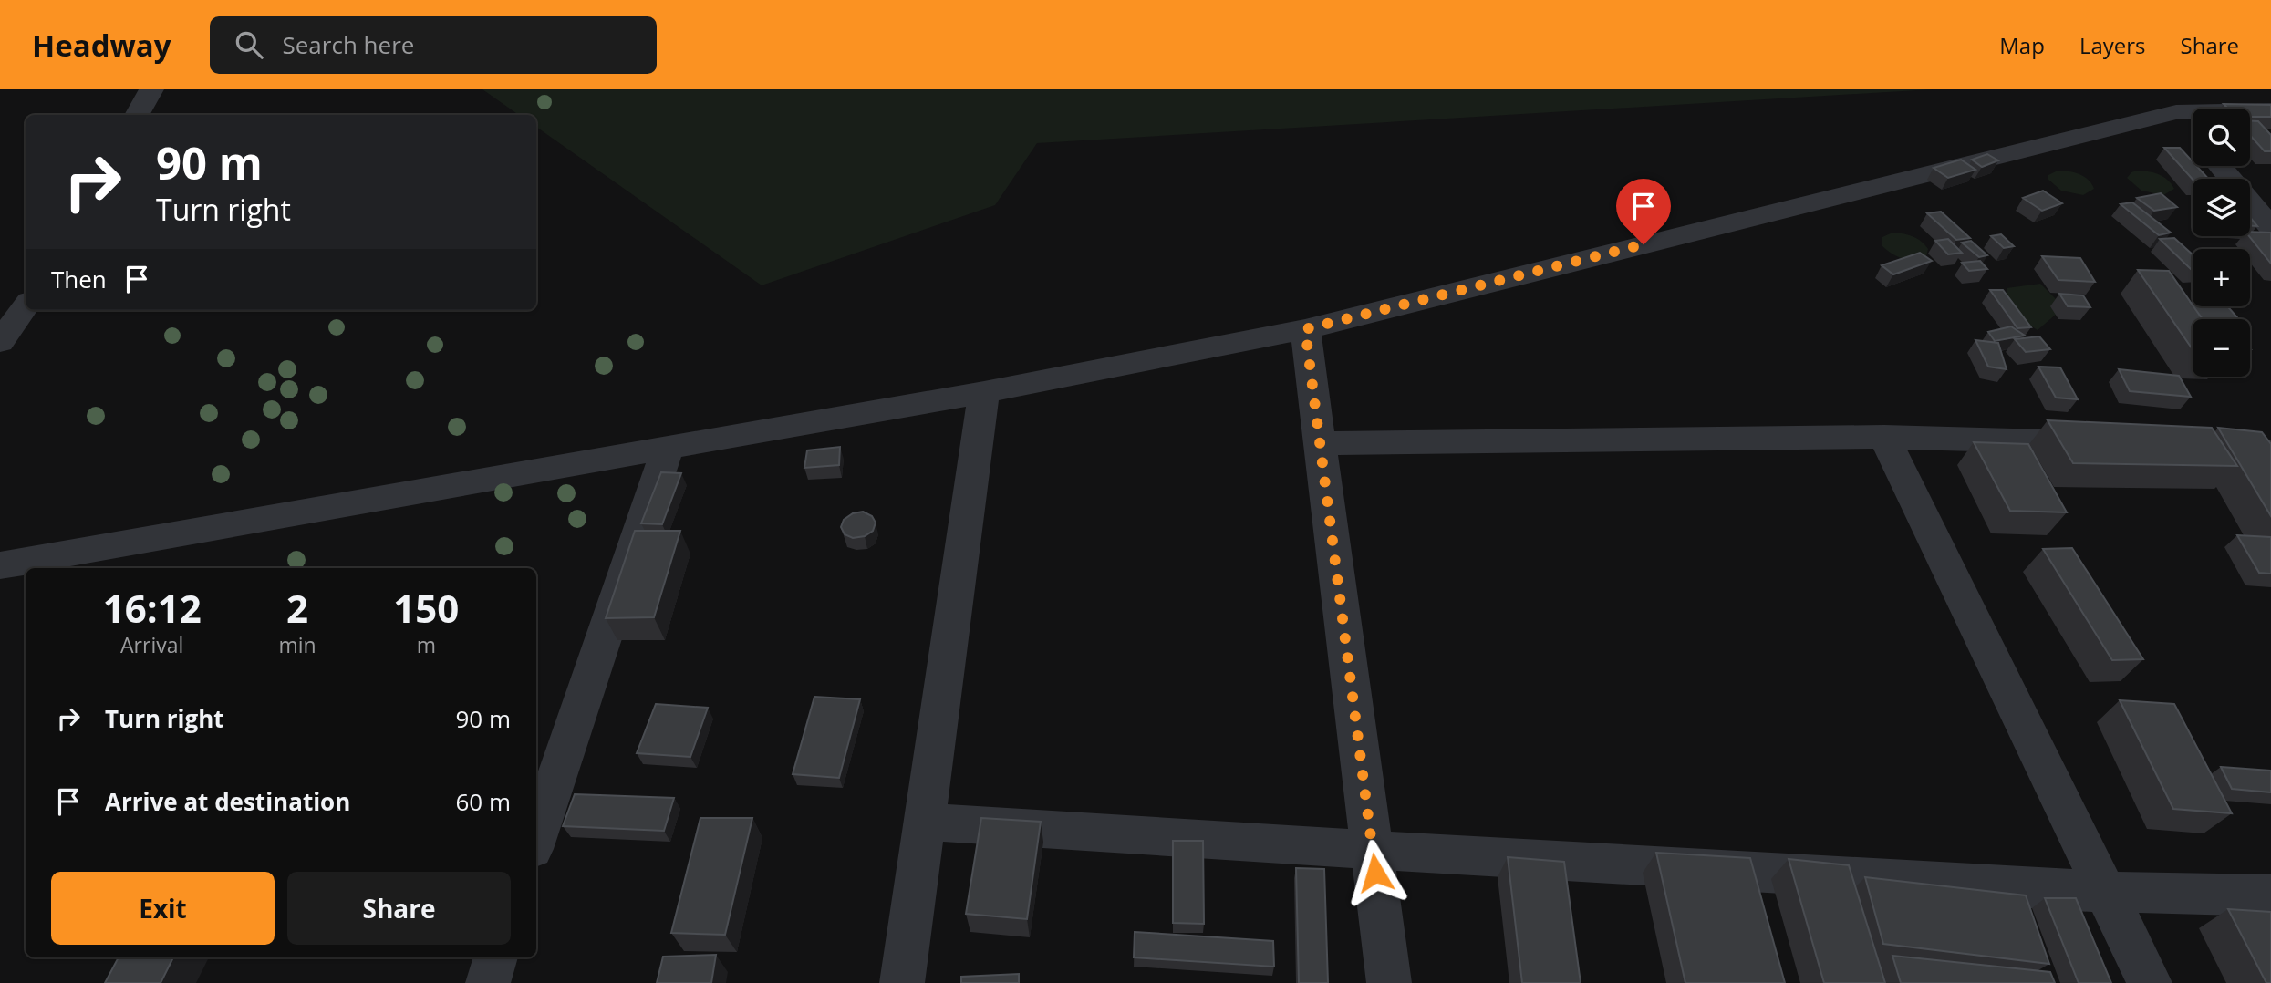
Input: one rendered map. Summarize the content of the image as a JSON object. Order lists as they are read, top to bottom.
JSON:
{
  "page": {
    "header": "Headway",
    "search": "Search here",
    "nav": ["Map", "Layers", "Share"],
    "map_buttons": ["+", "−"],
    "turn": ["90 m", "Turn right"],
    "then": "Then",
    "eta": [
      "16:12",
      "Arrival",
      "2",
      "min",
      "150",
      "m"
    ],
    "list": [
      {
        "name": "Turn right",
        "value": "90 m"
      },
      {
        "name": "Arrive at destination",
        "value": "60 m"
      }
    ],
    "buttons": ["Exit", "Share"]
  }
}
